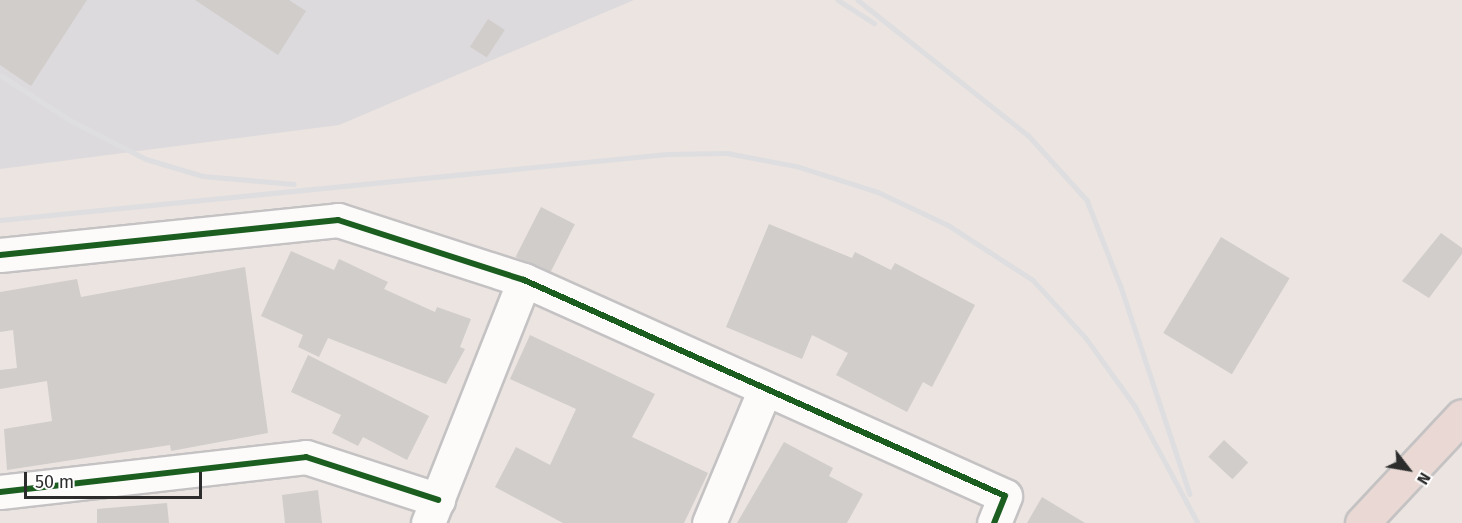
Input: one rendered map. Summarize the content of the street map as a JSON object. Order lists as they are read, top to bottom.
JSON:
{
  "scale_bar": "50 m",
  "north": "bottom right"
}
